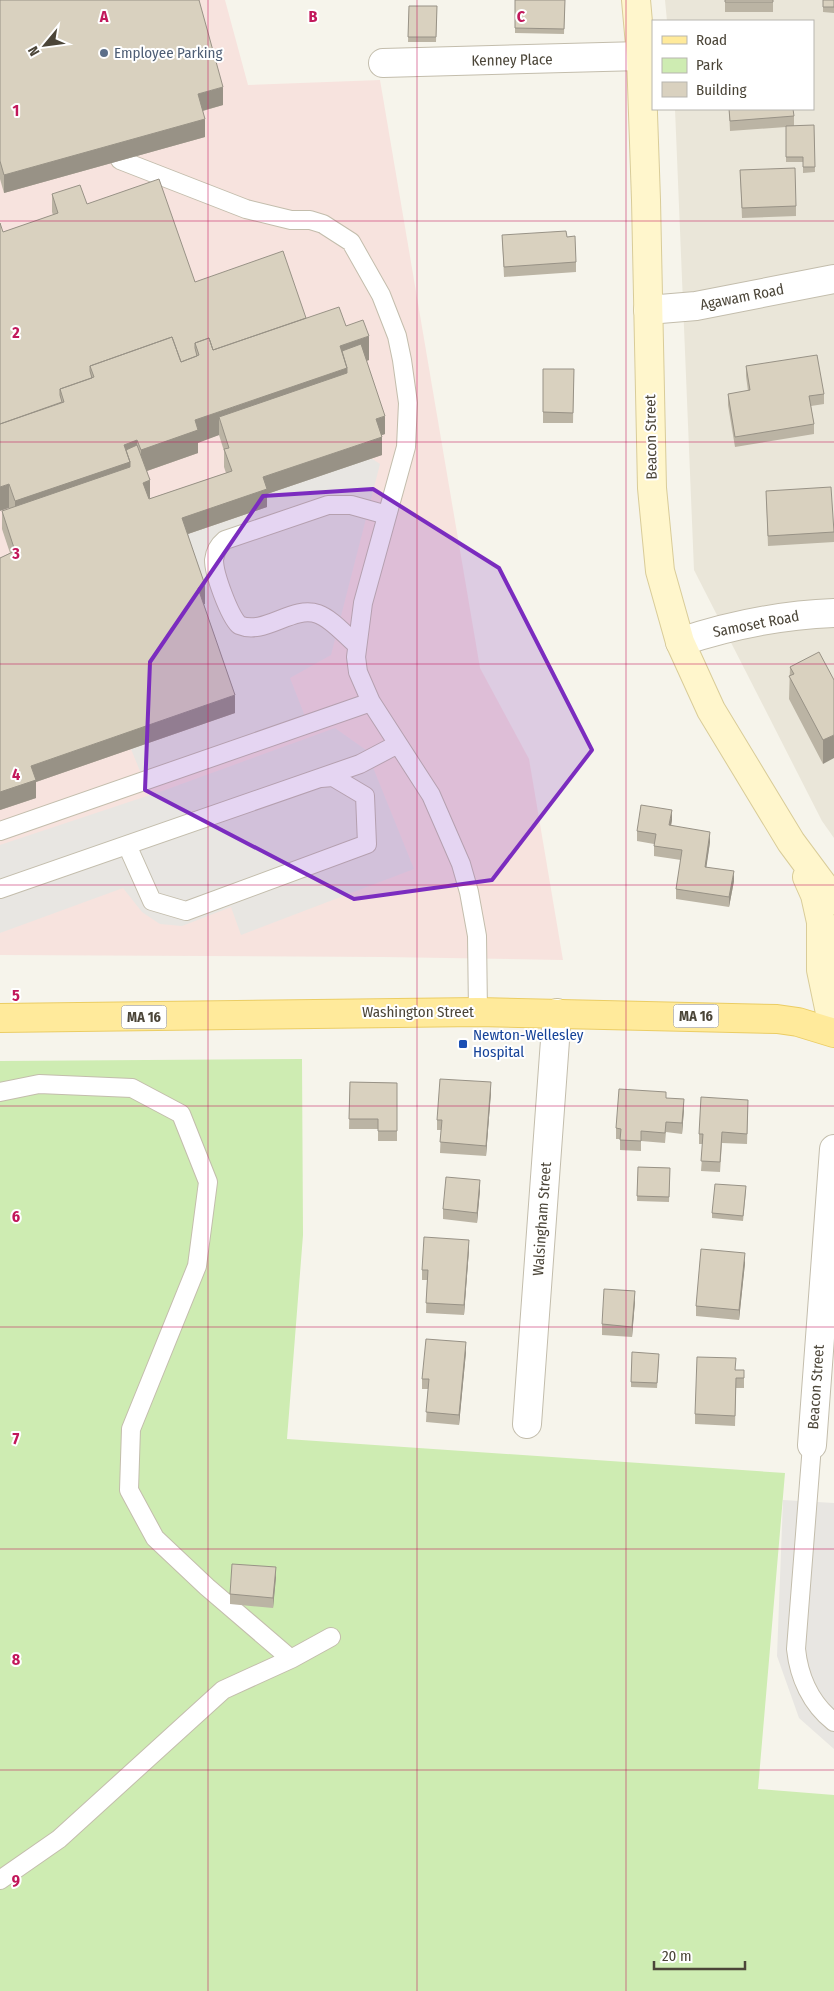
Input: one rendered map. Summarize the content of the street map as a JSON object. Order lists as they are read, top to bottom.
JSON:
{
  "streets": {
    "main road": ["Beacon Street", "Washington Street", "MA 16"],
    "street": [
      "Kenney Place",
      "Agawam Road",
      "Samoset Road",
      "Walsingham Street"
    ]
  },
  "crossings": [
    ["Kenney Place", "Beacon Street"],
    ["Agawam Road", "Beacon Street"],
    ["Beacon Street", "Samoset Road"],
    ["Beacon Street", "Washington Street"],
    ["Washington Street", "Walsingham Street"]
  ],
  "places": {
    "other": ["Employee Parking"],
    "transit": ["Newton-Wellesley Hospital"]
  },
  "legend": ["Road", "Park", "Building"],
  "scale_bar": "20 m",
  "north": "bottom left",
  "grid": {
    "columns": ["A", "B", "C"],
    "rows": [
      "1",
      "2",
      "3",
      "4",
      "5",
      "6",
      "7",
      "8",
      "9"
    ]
  }
}
